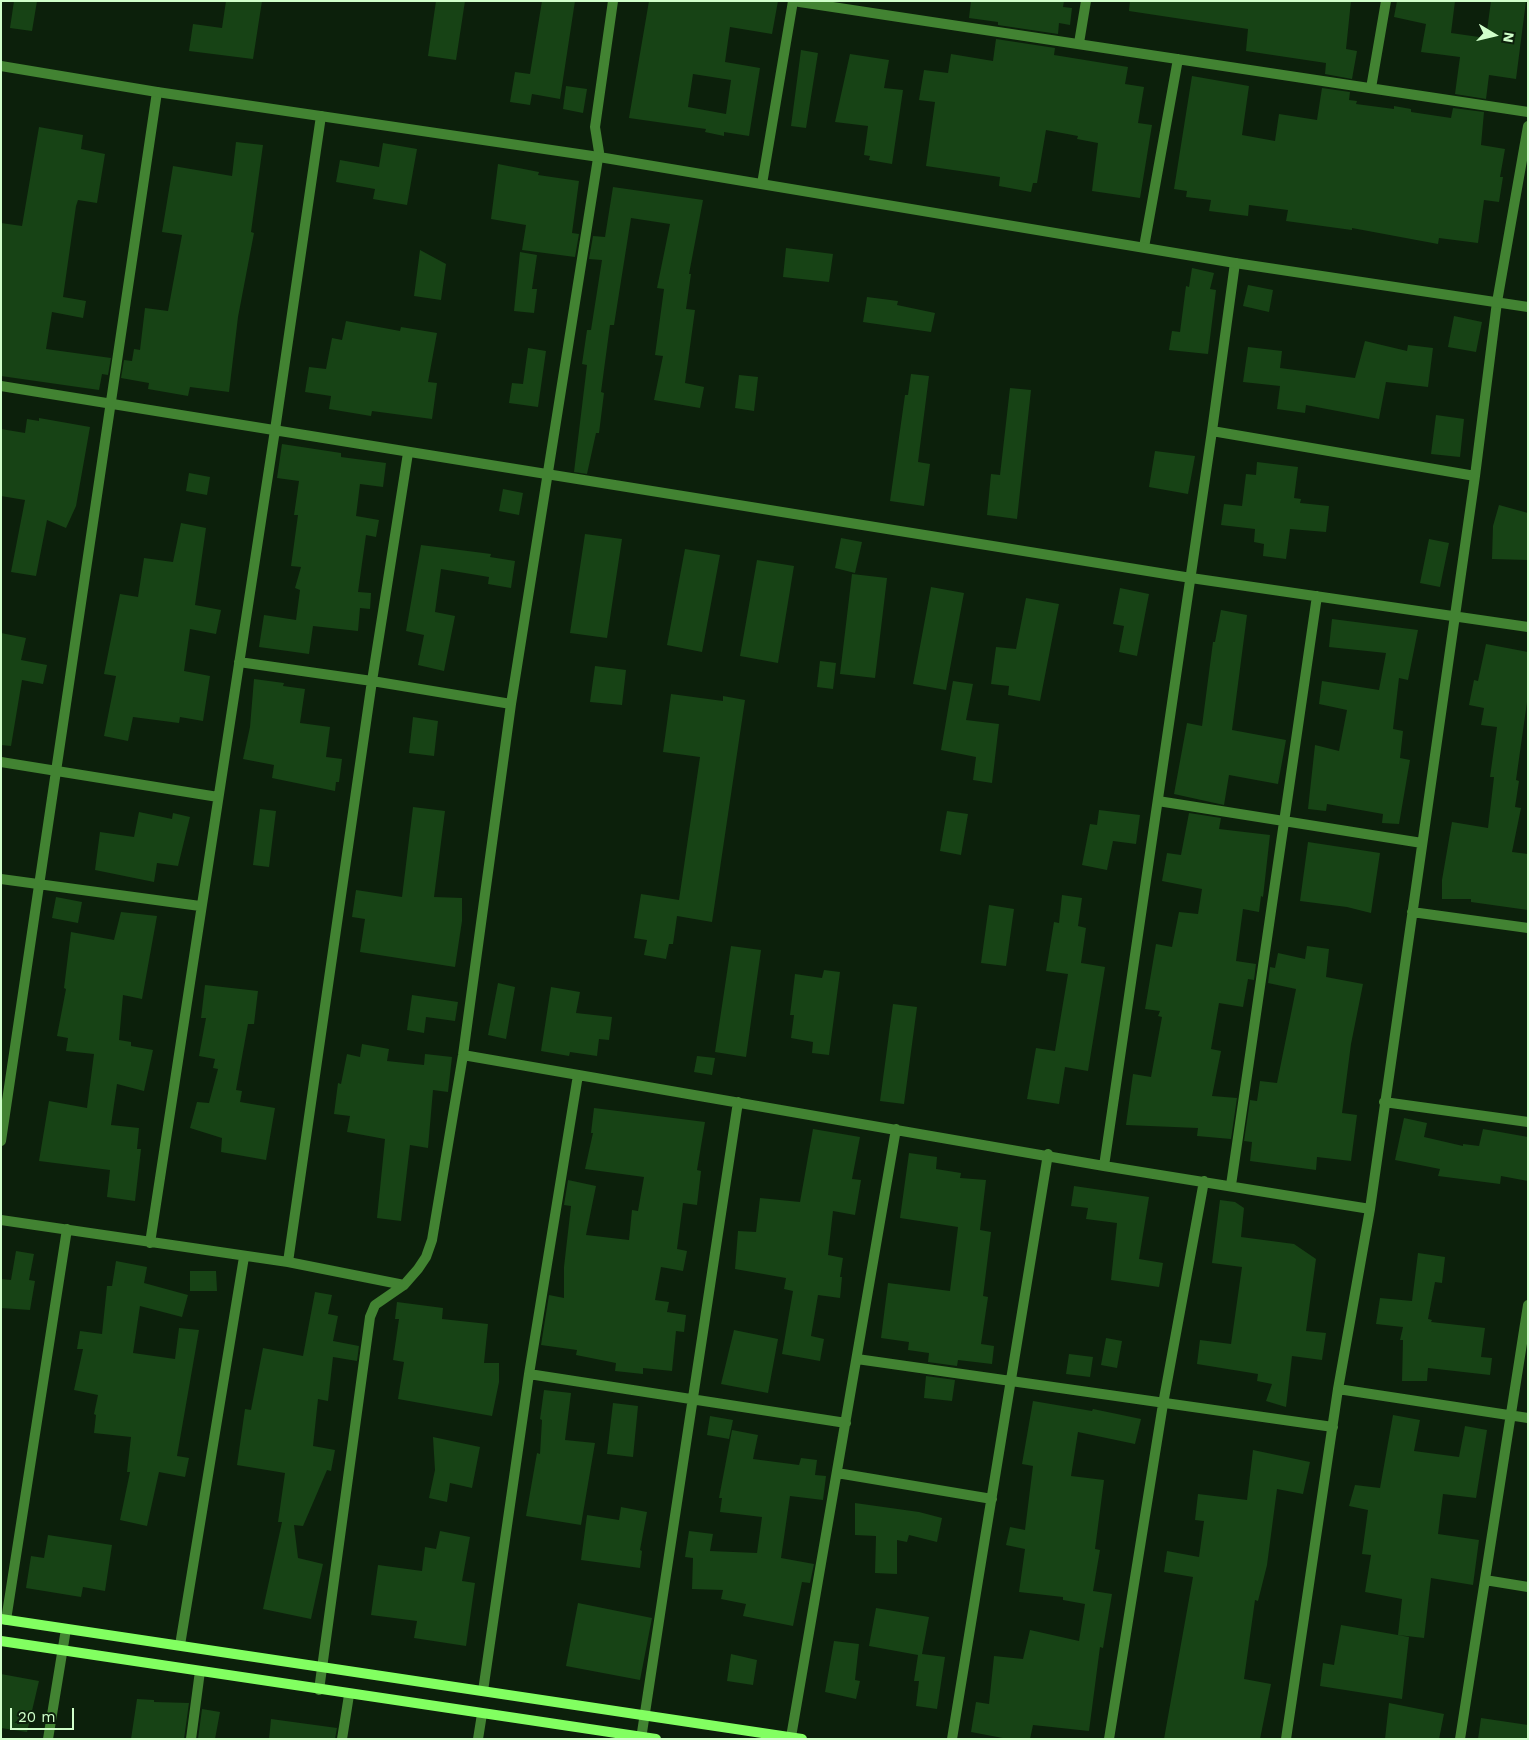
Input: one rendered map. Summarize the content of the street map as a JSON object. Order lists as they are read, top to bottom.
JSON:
{
  "scale_bar": "20 m",
  "north": "right"
}
